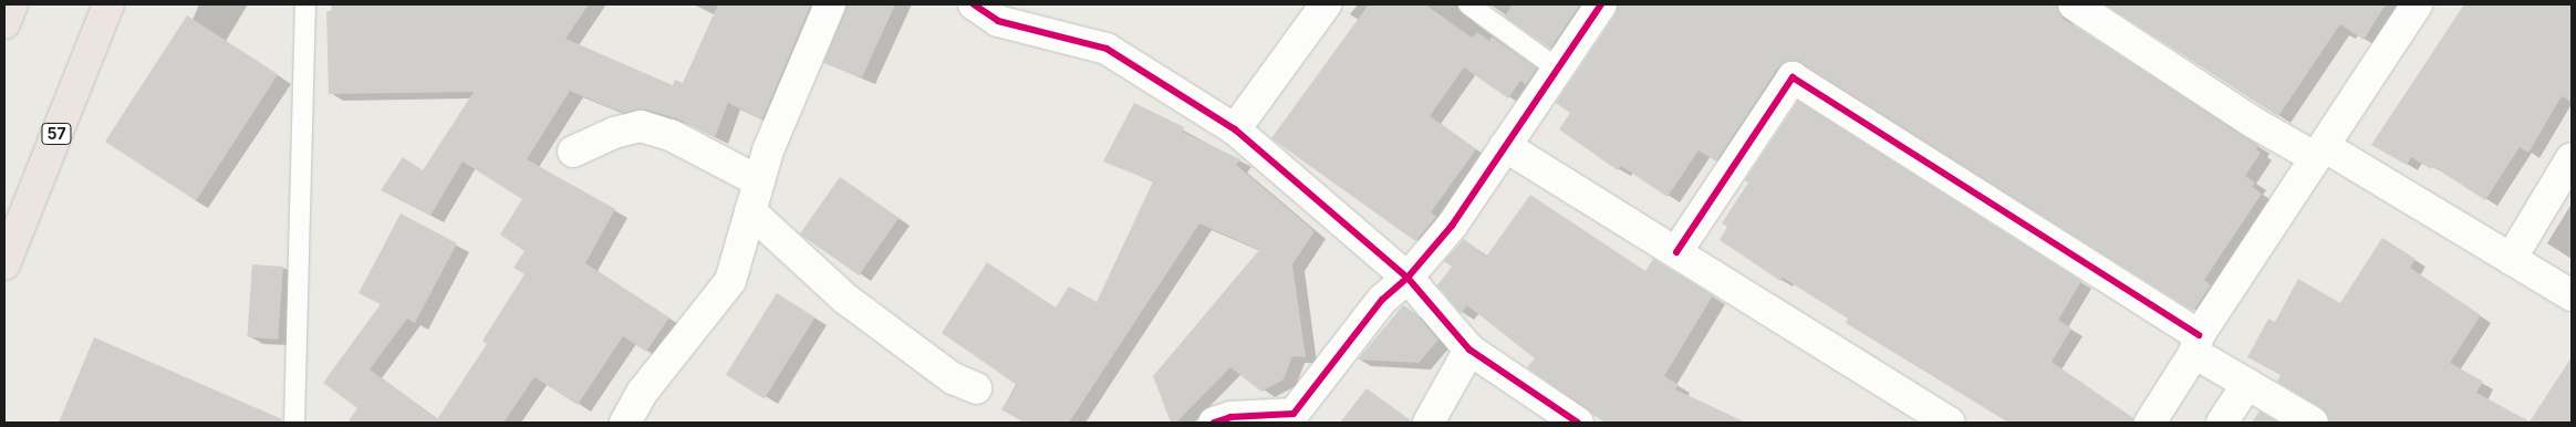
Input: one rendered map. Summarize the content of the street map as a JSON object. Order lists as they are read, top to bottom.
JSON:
{
  "streets": {
    "highway": ["57"]
  }
}
